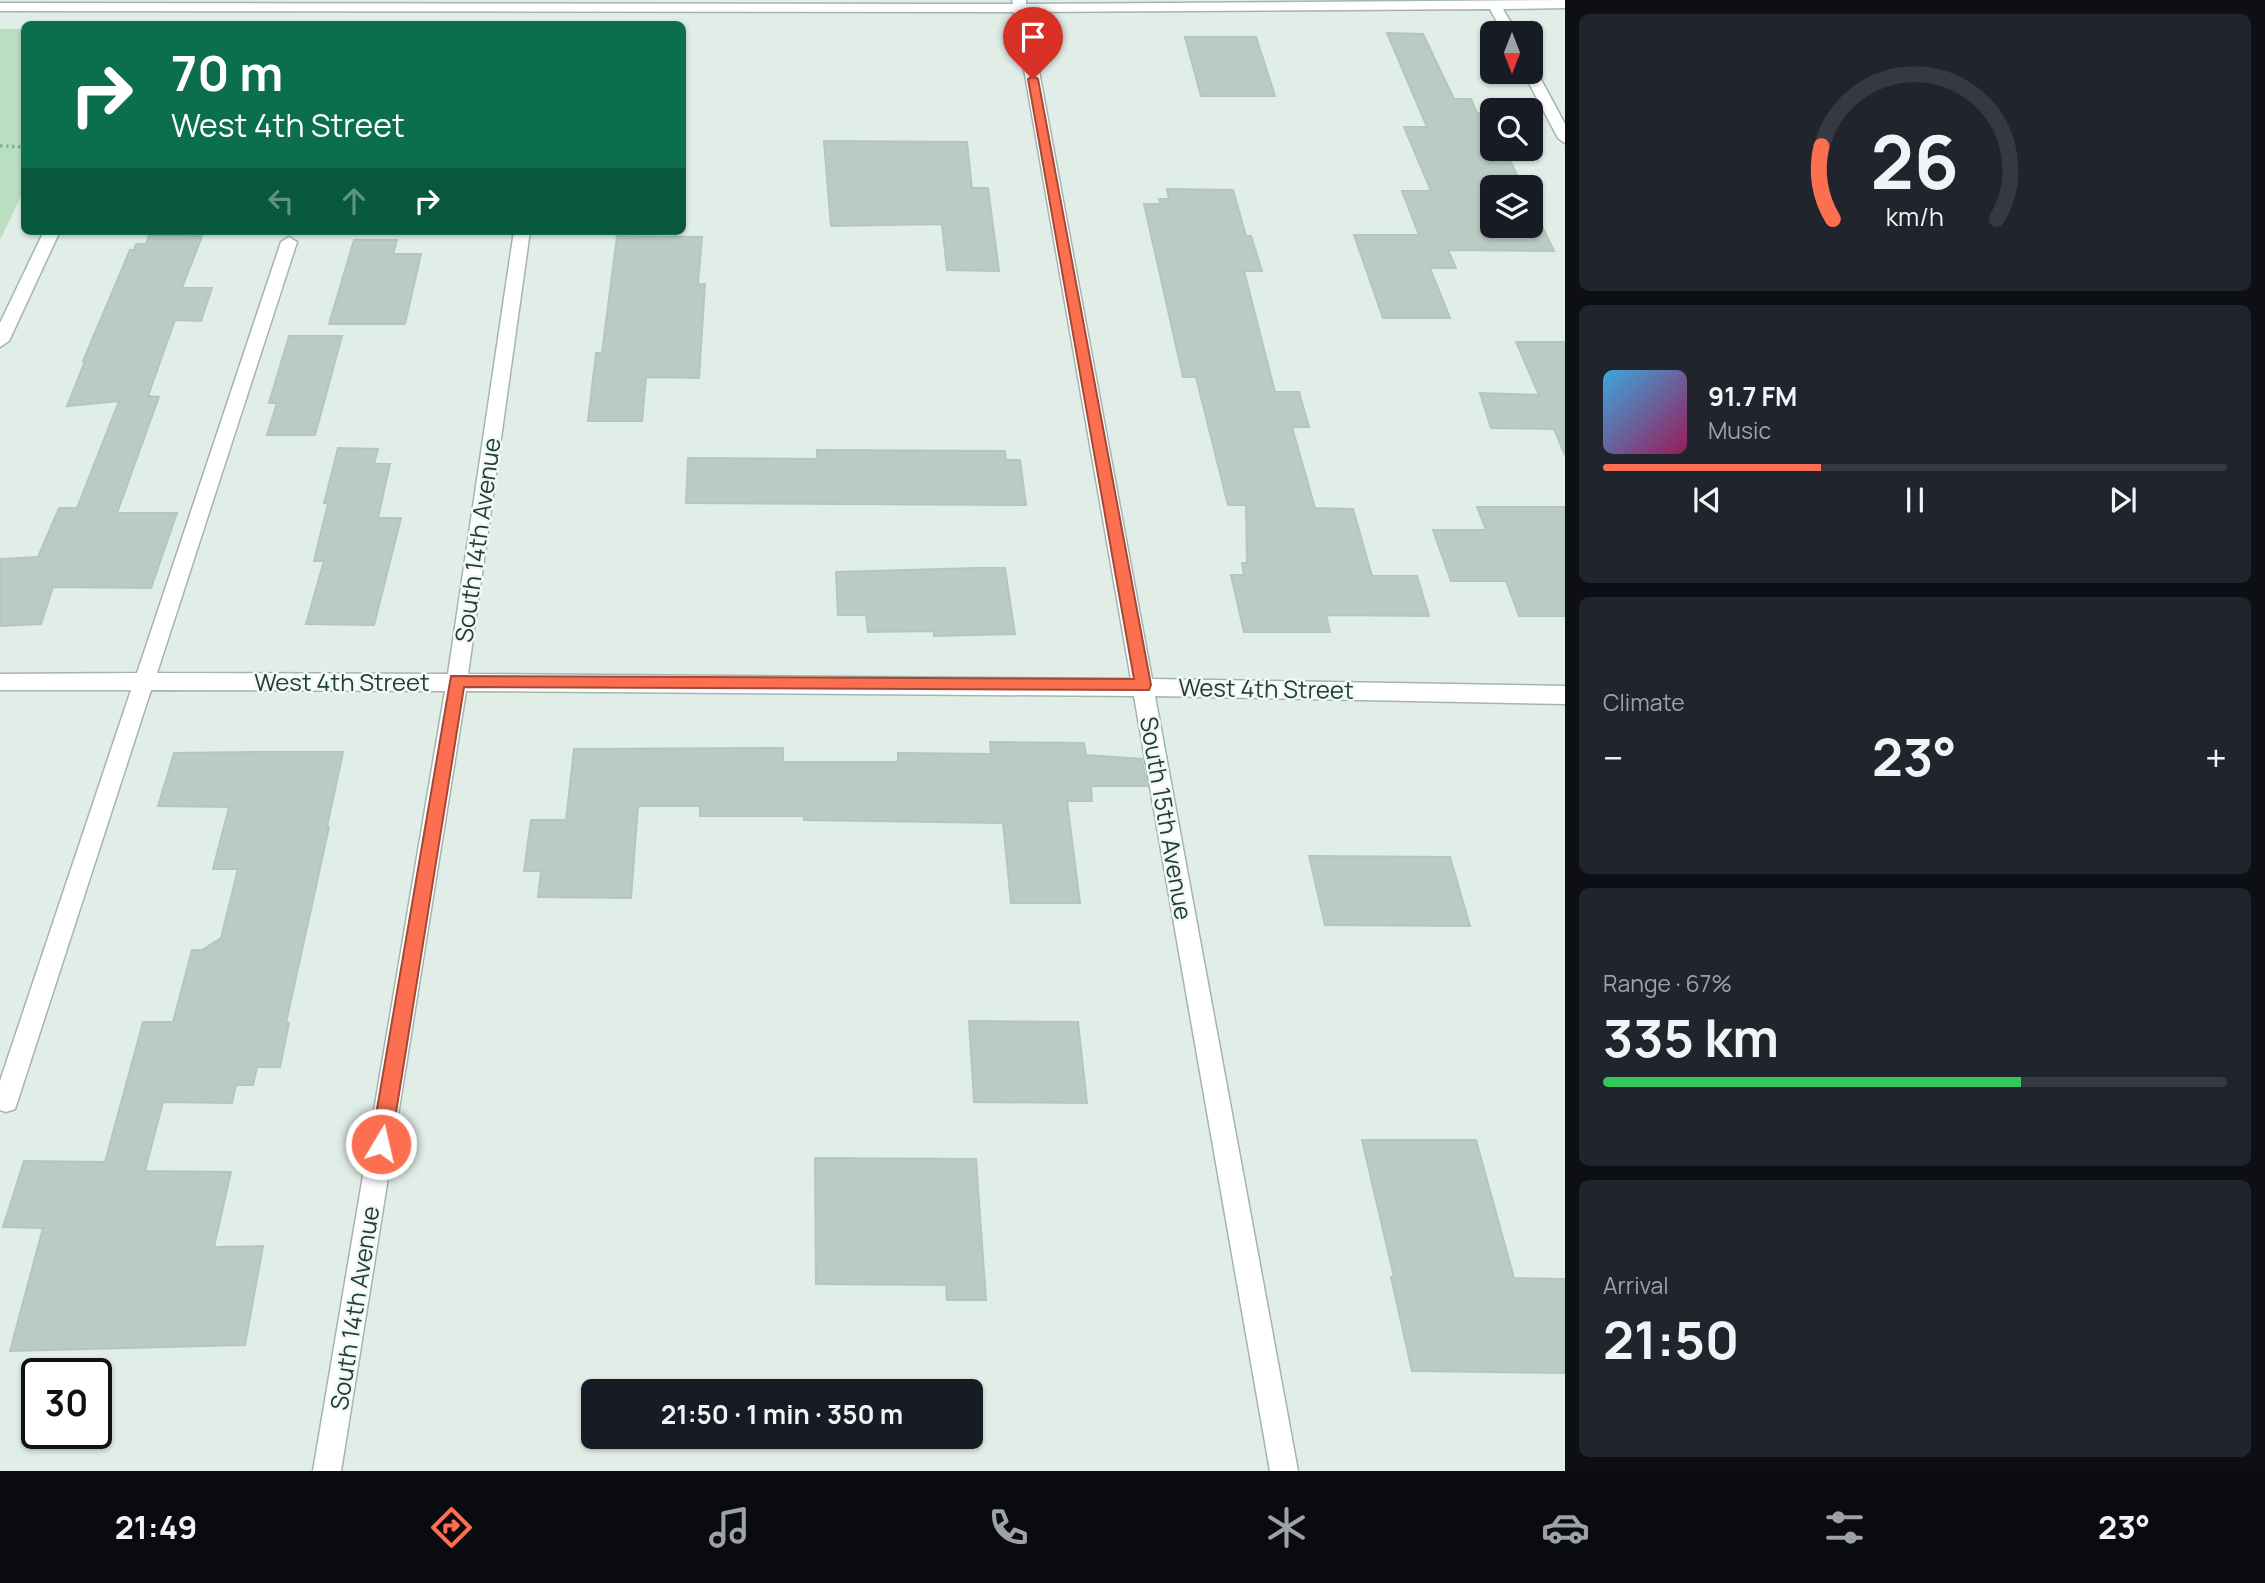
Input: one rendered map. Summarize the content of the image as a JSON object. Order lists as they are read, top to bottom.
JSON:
{
  "streets": {
    "street": ["South 14th Avenue", "West 4th Street", "South 15th Avenue"]
  },
  "crossings": [
    ["South 14th Avenue", "West 4th Street"],
    ["West 4th Street", "South 15th Avenue"]
  ],
  "north": "bottom",
  "page": {
    "turn": ["70 m", "West 4th Street"],
    "song": ["91.7 FM", "Music"],
    "tile": [
      "Climate",
      ["Range · 67%", "335 km"],
      ["Arrival", "21:50"]
    ],
    "heat": ["−", "23°", "+"],
    "limit": "30",
    "trip": "21:50 · 1 min · 350 m",
    "tabs": ["21:49", "23°"],
    "gauge": ["26", "km/h"]
  }
}
